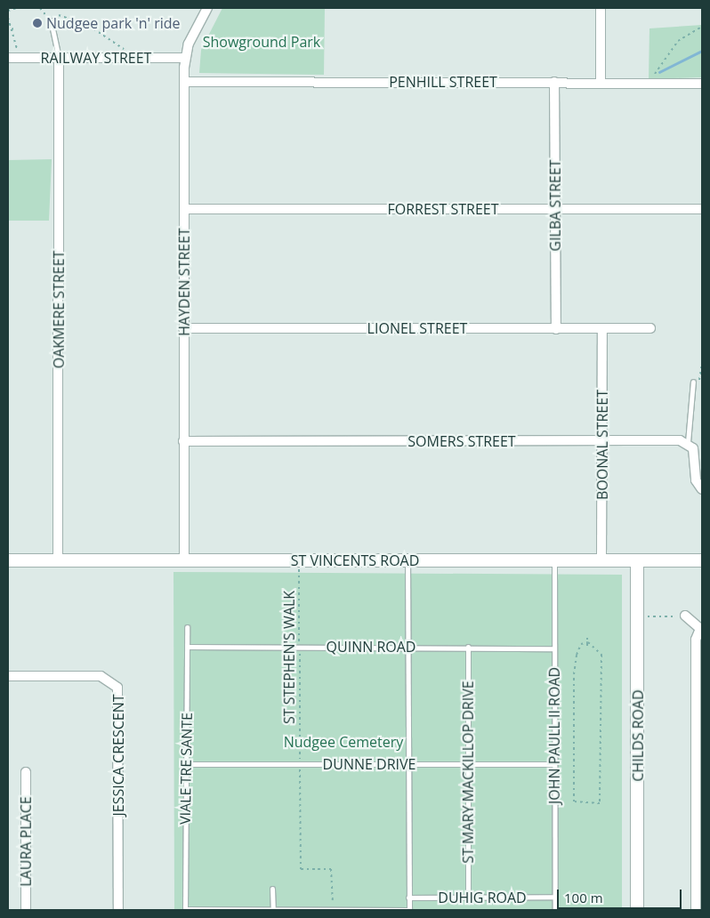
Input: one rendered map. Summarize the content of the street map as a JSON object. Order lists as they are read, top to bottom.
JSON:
{
  "streets": {
    "main road": ["ST VINCENTS ROAD", "CHILDS ROAD"],
    "street": [
      "RAILWAY STREET",
      "PENHILL STREET",
      "GILBA STREET",
      "FORREST STREET",
      "HAYDEN STREET",
      "OAKMERE STREET",
      "LIONEL STREET",
      "SOMERS STREET",
      "BOONAL STREET",
      "JESSICA CRESCENT",
      "LAURA PLACE"
    ],
    "lane": [
      "QUINN ROAD",
      "JOHN PAULL II ROAD",
      "DUNNE DRIVE",
      "VIALE TRE SANTE",
      "ST MARY MACKILLOP DRIVE",
      "DUHIG ROAD"
    ],
    "path": ["ST STEPHEN'S WALK"]
  },
  "crossings": [
    ["RAILWAY STREET", "HAYDEN STREET"],
    ["RAILWAY STREET", "OAKMERE STREET"],
    ["PENHILL STREET", "GILBA STREET"],
    ["PENHILL STREET", "HAYDEN STREET"],
    ["GILBA STREET", "FORREST STREET"],
    ["GILBA STREET", "LIONEL STREET"],
    ["FORREST STREET", "HAYDEN STREET"],
    ["HAYDEN STREET", "LIONEL STREET"],
    ["HAYDEN STREET", "SOMERS STREET"],
    ["HAYDEN STREET", "ST VINCENTS ROAD"],
    ["OAKMERE STREET", "ST VINCENTS ROAD"],
    ["LIONEL STREET", "BOONAL STREET"],
    ["SOMERS STREET", "BOONAL STREET"],
    ["BOONAL STREET", "ST VINCENTS ROAD"],
    ["ST VINCENTS ROAD", "ST STEPHEN'S WALK"],
    ["ST VINCENTS ROAD", "JOHN PAULL II ROAD"],
    ["ST VINCENTS ROAD", "CHILDS ROAD"],
    ["QUINN ROAD", "ST STEPHEN'S WALK"],
    ["QUINN ROAD", "JOHN PAULL II ROAD"],
    ["QUINN ROAD", "VIALE TRE SANTE"],
    ["QUINN ROAD", "ST MARY MACKILLOP DRIVE"],
    ["ST STEPHEN'S WALK", "DUNNE DRIVE"],
    ["JOHN PAULL II ROAD", "DUNNE DRIVE"],
    ["JOHN PAULL II ROAD", "DUHIG ROAD"],
    ["DUNNE DRIVE", "VIALE TRE SANTE"],
    ["DUNNE DRIVE", "ST MARY MACKILLOP DRIVE"],
    ["ST MARY MACKILLOP DRIVE", "DUHIG ROAD"]
  ],
  "parks": ["Showground Park", "Nudgee Cemetery"],
  "places": ["Nudgee park 'n' ride"],
  "scale_bar": "100 m"
}
